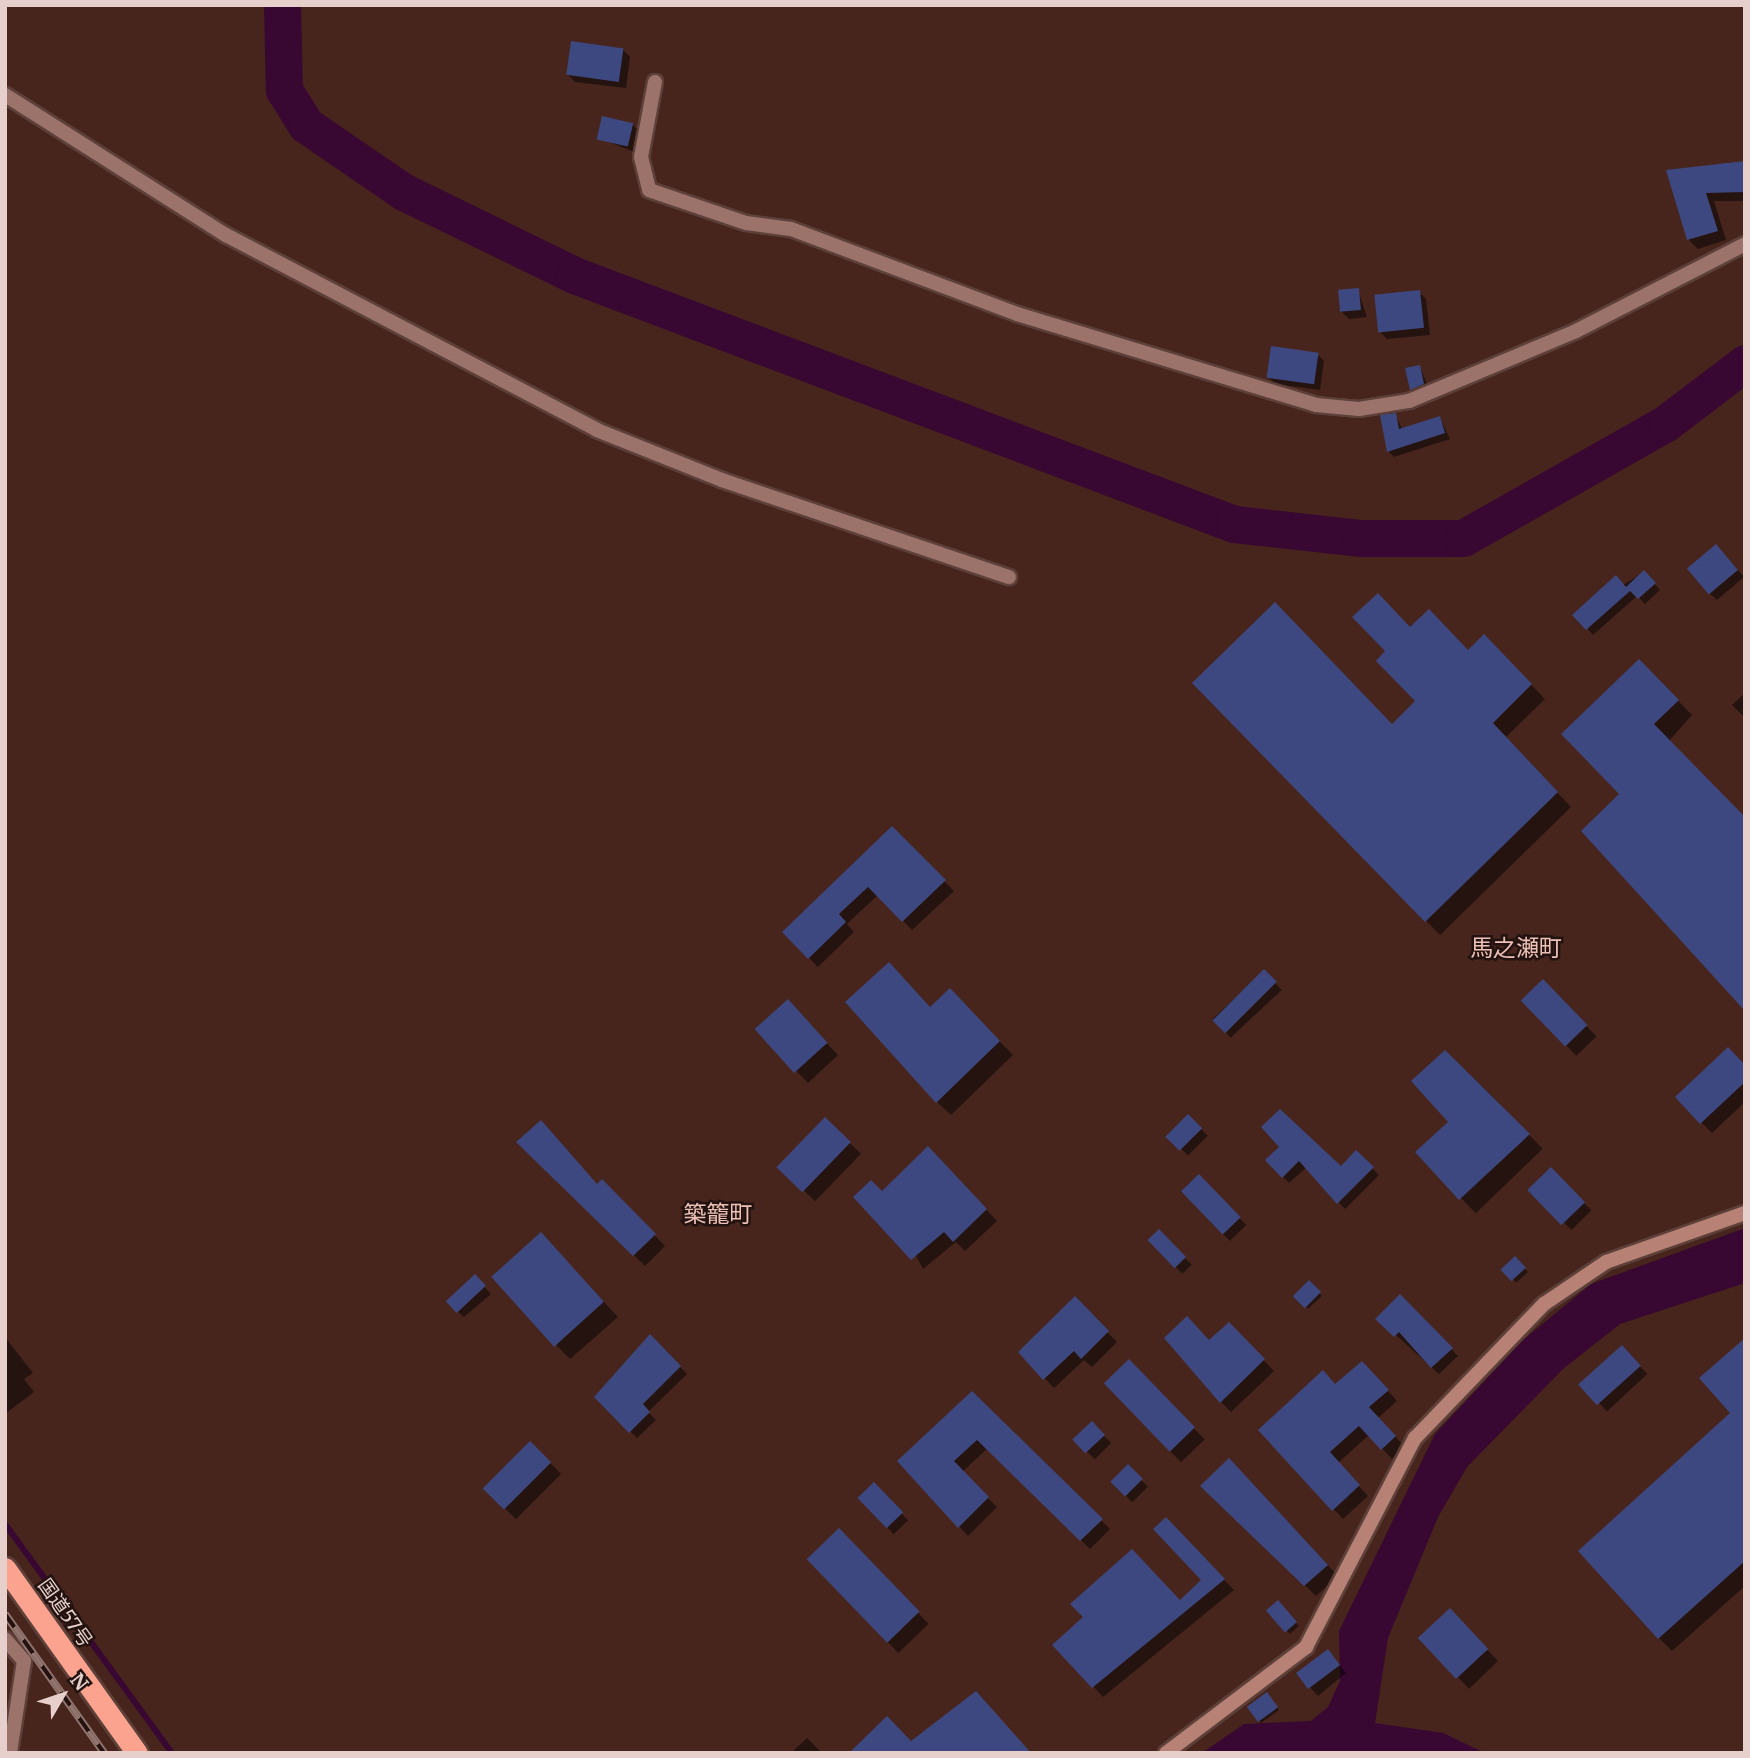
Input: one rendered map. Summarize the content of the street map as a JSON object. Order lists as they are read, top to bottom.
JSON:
{
  "streets": {
    "highway": ["国道57号"]
  },
  "districts": ["馬之瀬町", "築籠町"],
  "north": "top right"
}
